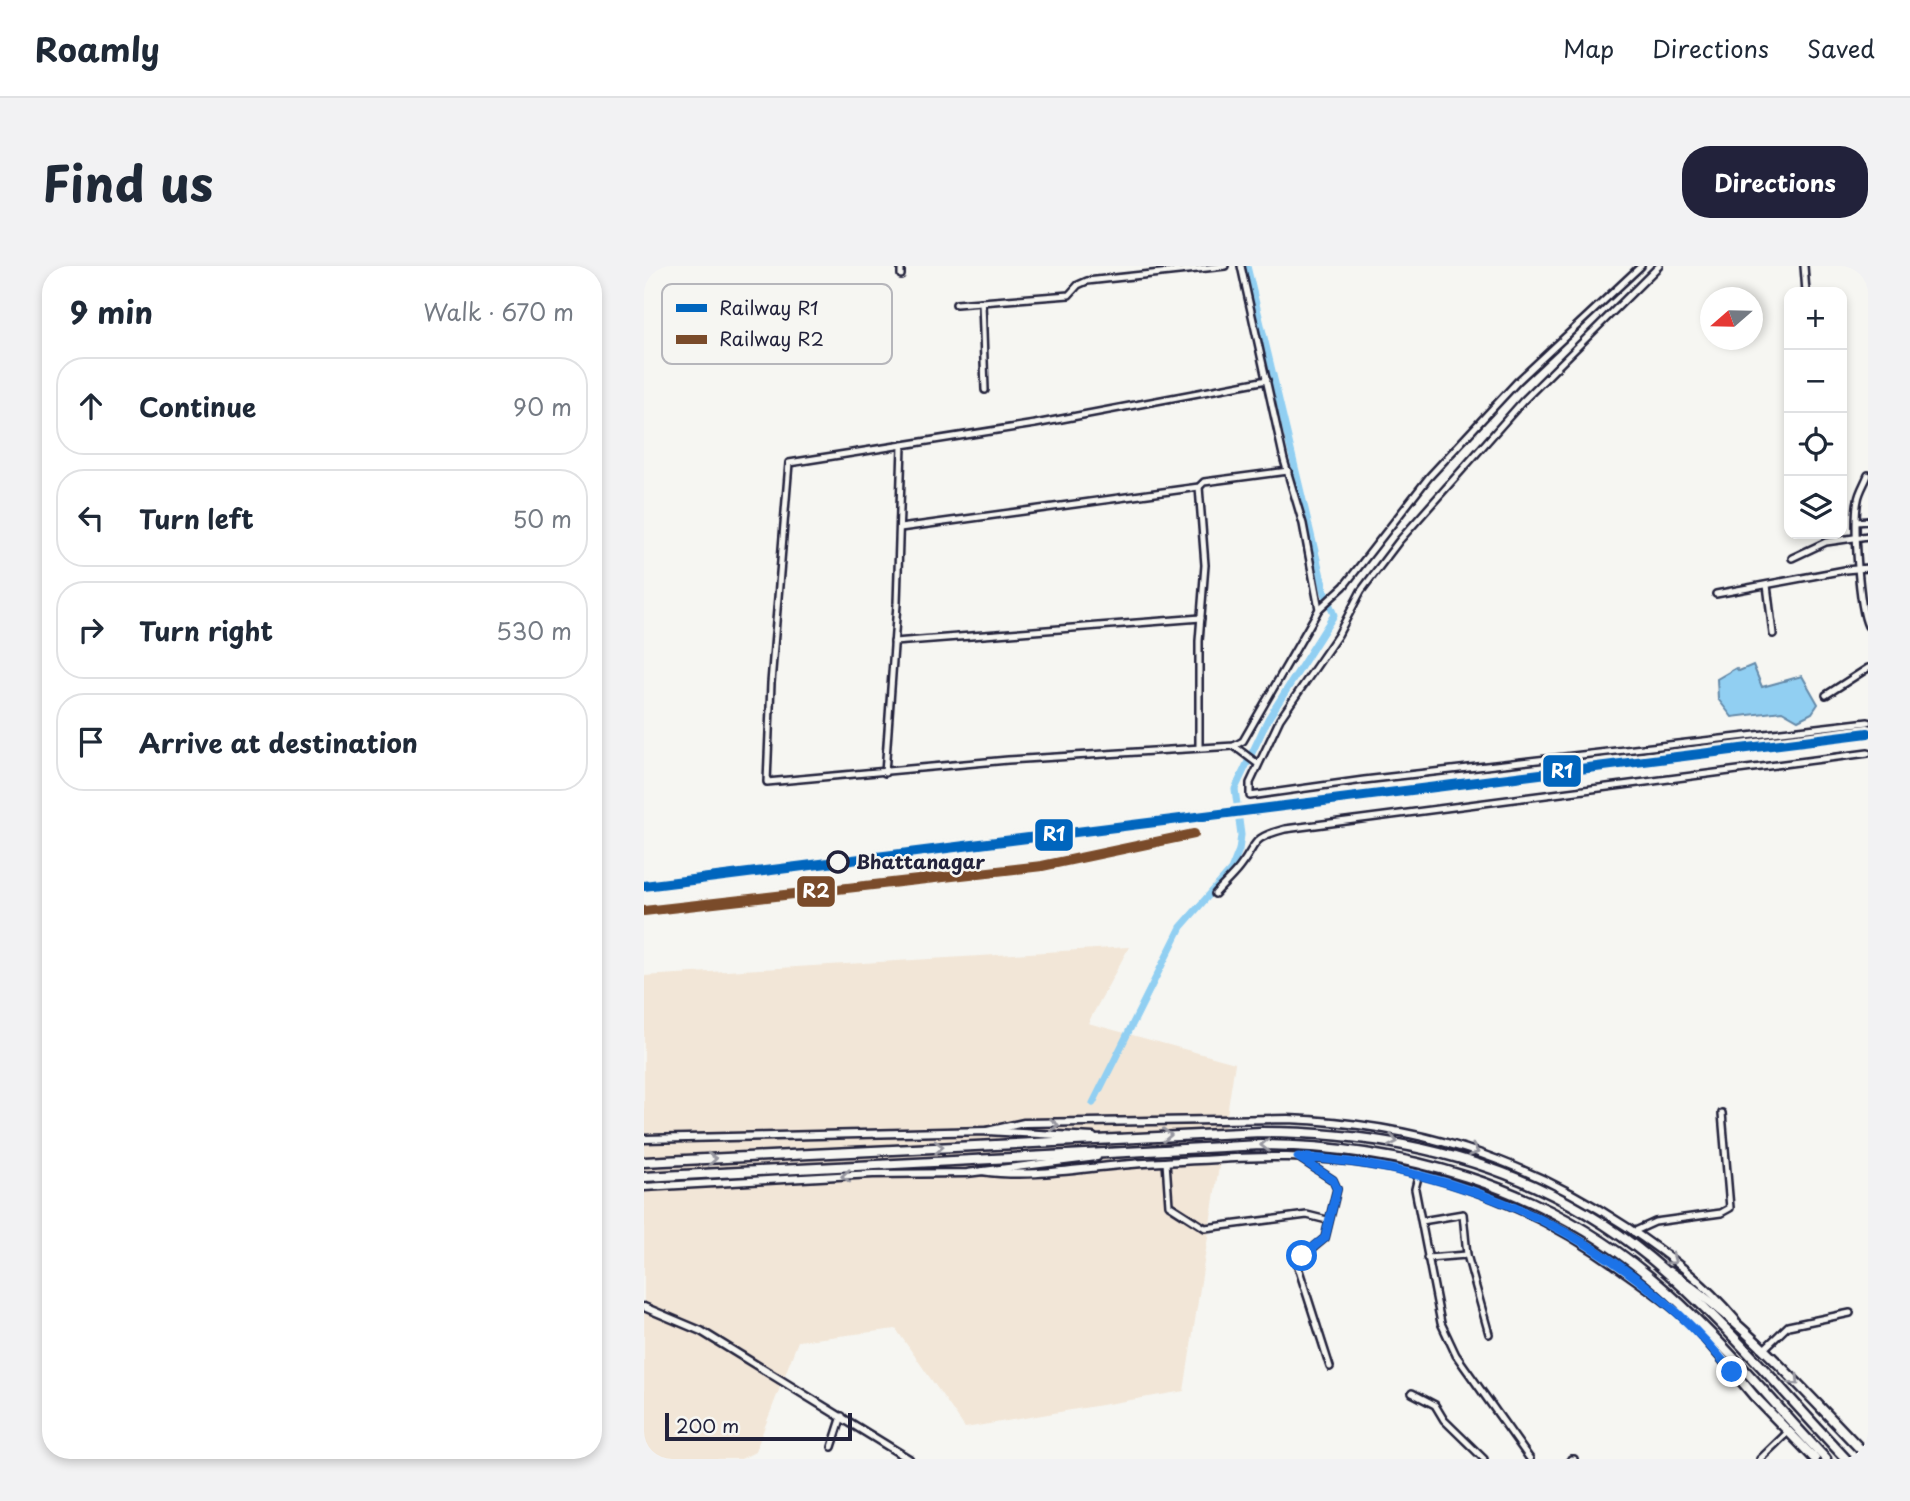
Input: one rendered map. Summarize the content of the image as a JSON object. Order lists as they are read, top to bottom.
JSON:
{
  "places": ["Bhattanagar"],
  "lines": ["rail line R1", "rail line R2"],
  "legend": ["Railway R1", "Railway R2"],
  "scale_bar": "200 m",
  "north": "left",
  "page": {
    "header": "Roamly",
    "nav": ["Map", "Directions", "Saved"],
    "title": "Find us",
    "buttons": "Directions",
    "heading": ["9 min", "Walk · 670 m"],
    "map_buttons": ["+", "−"],
    "list": [
      ["Continue", "90 m"],
      ["Turn left", "50 m"],
      ["Turn right", "530 m"],
      "Arrive at destination"
    ],
    "scale": "200 m"
  }
}
